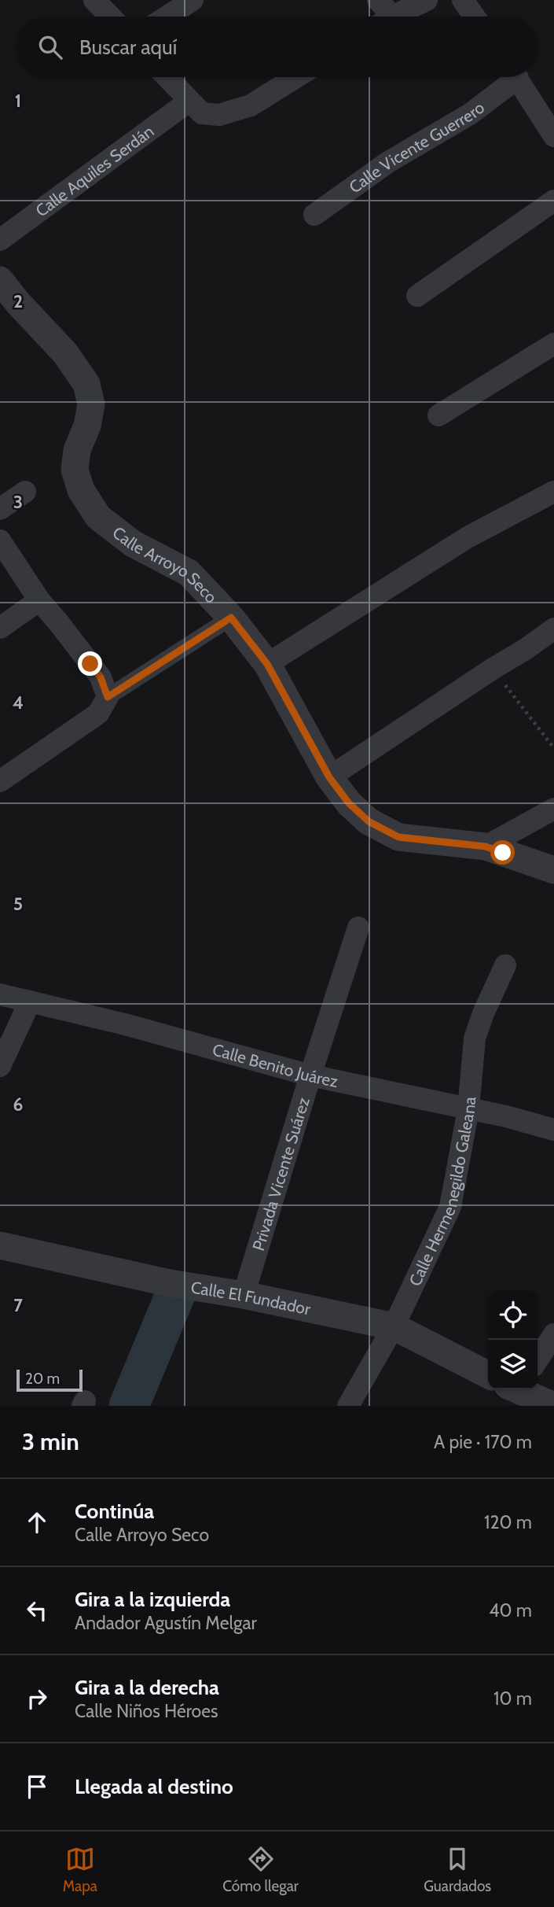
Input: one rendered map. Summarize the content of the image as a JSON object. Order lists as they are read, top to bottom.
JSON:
{
  "streets": {
    "street": [
      "Calle Vicente Guerrero",
      "Calle Aquiles Serdán",
      "Calle Arroyo Seco",
      "Calle Benito Juárez",
      "Privada Vicente Suárez",
      "Calle Hermenegildo Galeana",
      "Calle El Fundador"
    ]
  },
  "crossings": [
    ["Calle Benito Juárez", "Privada Vicente Suárez"],
    ["Calle Benito Juárez", "Calle Hermenegildo Galeana"],
    ["Privada Vicente Suárez", "Calle El Fundador"],
    ["Calle Hermenegildo Galeana", "Calle El Fundador"]
  ],
  "scale_bar": "20 m",
  "page": {
    "search": "Buscar aquí",
    "scale": "20 m",
    "heading": ["3 min", "A pie · 170 m"],
    "list": [
      ["Continúa", "Calle Arroyo Seco", "120 m"],
      ["Gira a la izquierda", "Andador Agustín Melgar", "40 m"],
      ["Gira a la derecha", "Calle Niños Héroes", "10 m"],
      "Llegada al destino"
    ],
    "nav": ["Mapa", "Cómo llegar", "Guardados"]
  },
  "grid": {
    "rows": [
      "1",
      "2",
      "3",
      "4",
      "5",
      "6",
      "7"
    ]
  }
}
